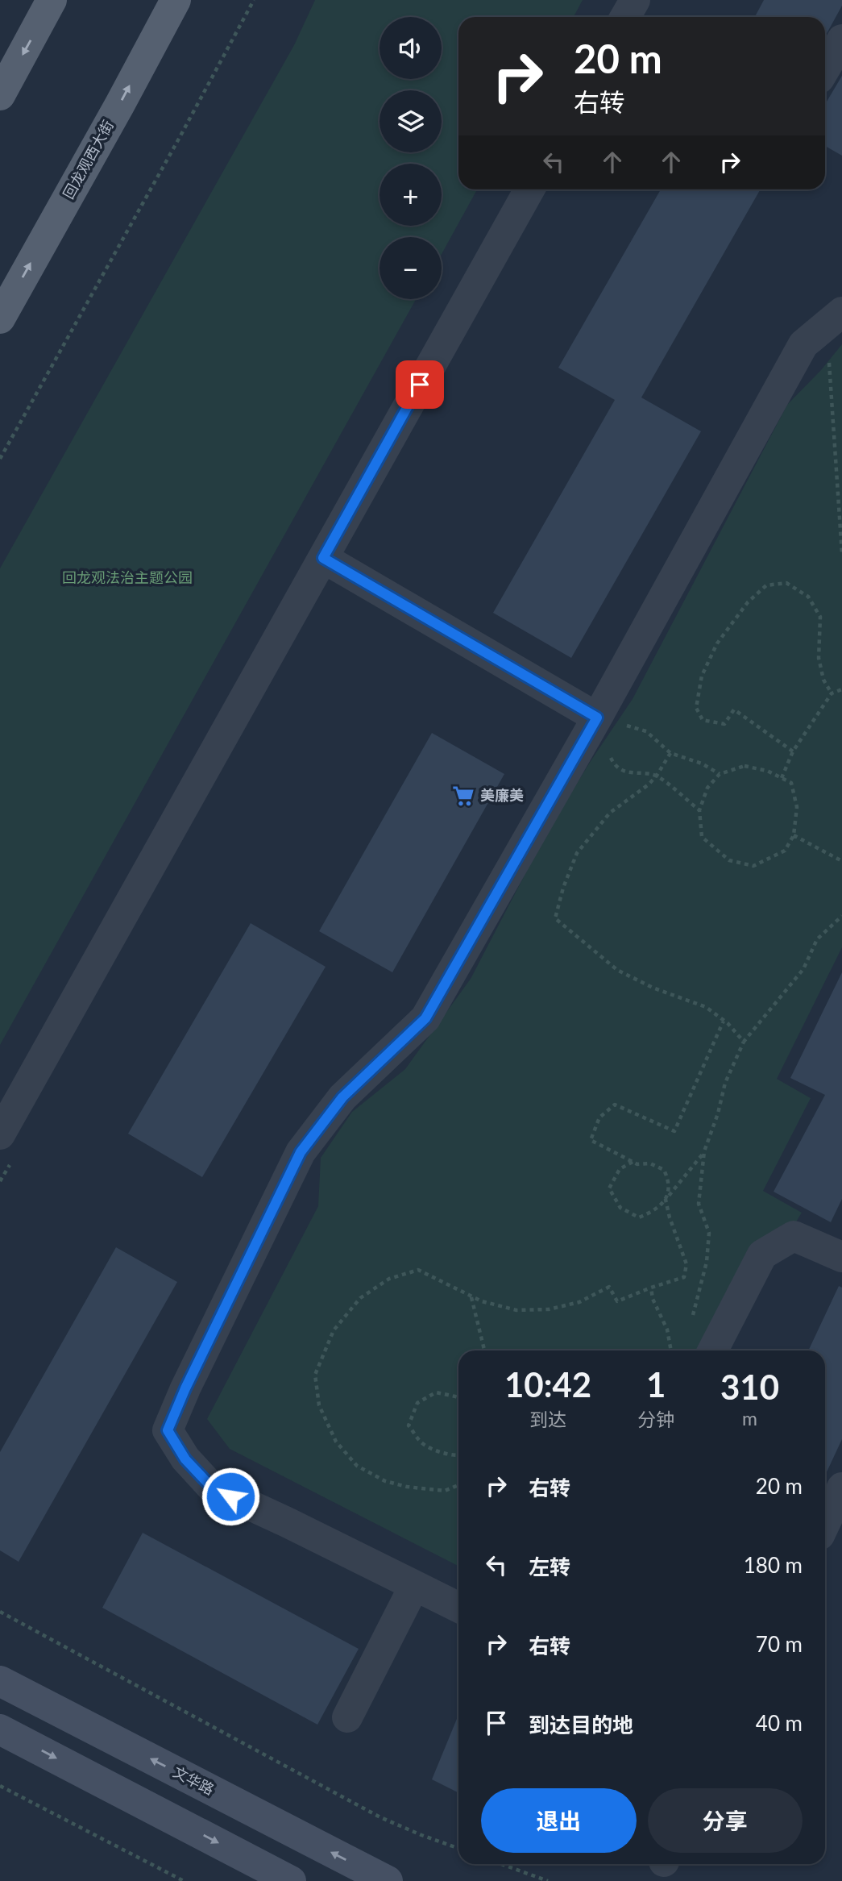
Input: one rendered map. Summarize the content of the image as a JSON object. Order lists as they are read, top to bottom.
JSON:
{
  "streets": {
    "main road": ["回龙观西大街"],
    "street": ["文华路"]
  },
  "one_way": ["回龙观西大街"],
  "parks": ["回龙观法治主题公园"],
  "places": {
    "supermarket": ["美廉美"]
  },
  "page": {
    "map_buttons": ["+", "−"],
    "turn": ["20 m", "右转"],
    "eta": [
      "10:42",
      "到达",
      "1",
      "分钟",
      "310",
      "m"
    ],
    "list": [
      {
        "name": "右转",
        "value": "20 m"
      },
      {
        "name": "左转",
        "value": "180 m"
      },
      {
        "name": "右转",
        "value": "70 m"
      },
      {
        "name": "到达目的地",
        "value": "40 m"
      }
    ],
    "buttons": ["退出", "分享"]
  }
}
